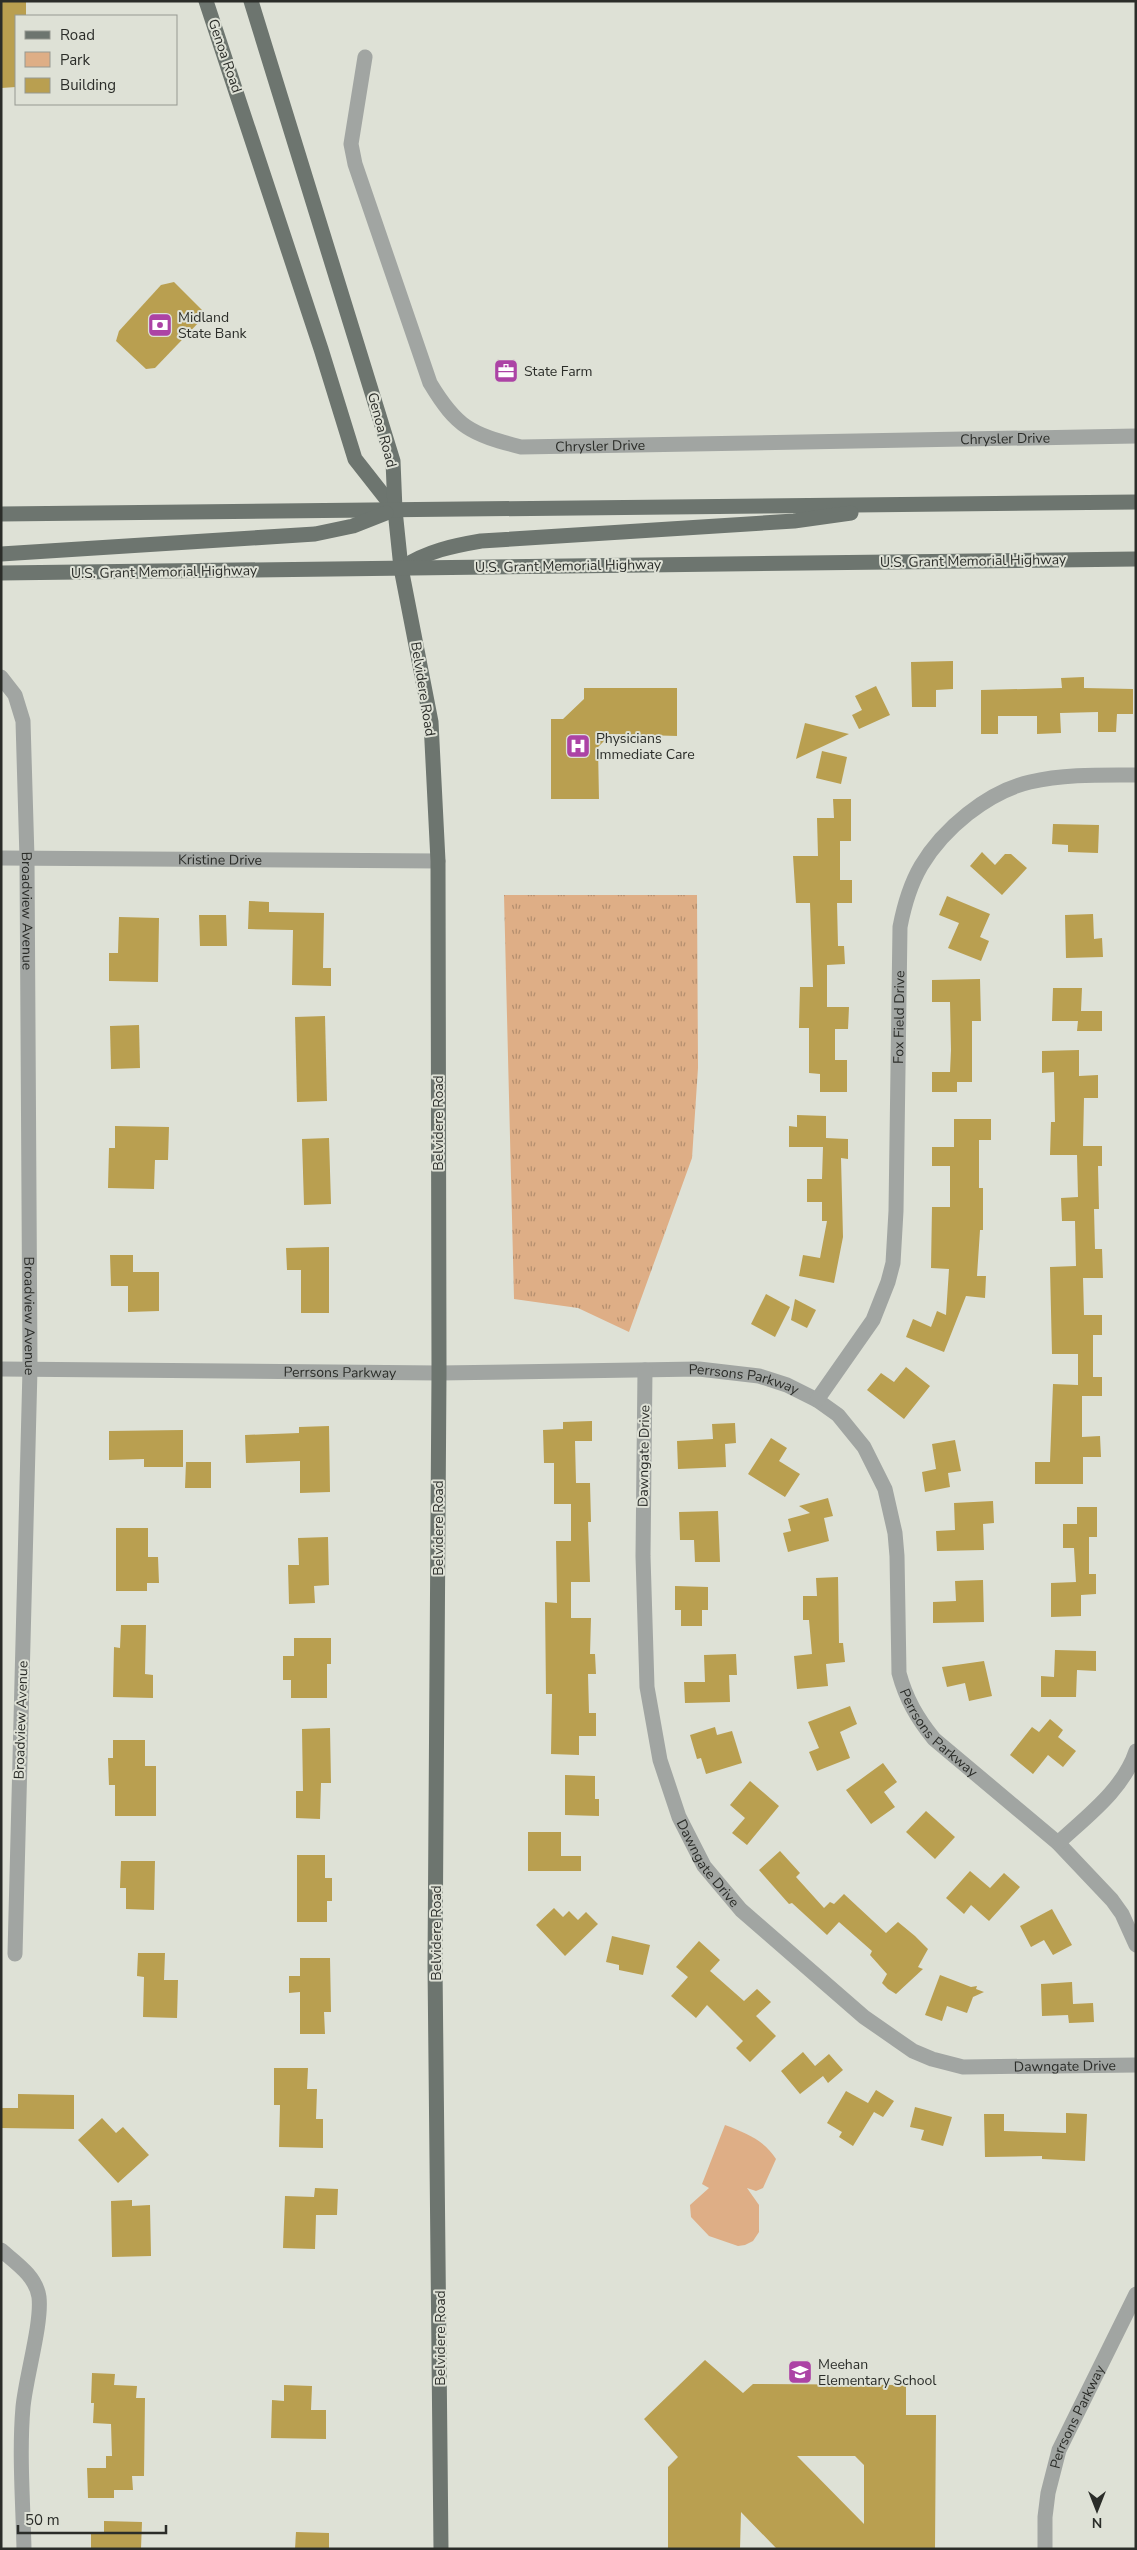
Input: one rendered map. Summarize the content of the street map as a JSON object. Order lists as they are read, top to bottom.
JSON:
{
  "streets": {
    "main road": ["Genoa Road", "U.S. Grant Memorial Highway", "Belvidere Road"],
    "street": [
      "Chrysler Drive",
      "Kristine Drive",
      "Broadview Avenue",
      "Fox Field Drive",
      "Perrsons Parkway",
      "Dawngate Drive"
    ]
  },
  "crossings": [
    ["Genoa Road", "Belvidere Road"],
    ["U.S. Grant Memorial Highway", "Belvidere Road"],
    ["Belvidere Road", "Kristine Drive"],
    ["Belvidere Road", "Perrsons Parkway"],
    ["Kristine Drive", "Broadview Avenue"],
    ["Broadview Avenue", "Perrsons Parkway"],
    ["Fox Field Drive", "Perrsons Parkway"],
    ["Perrsons Parkway", "Dawngate Drive"]
  ],
  "places": {
    "bank": ["Midland State Bank"],
    "office": ["State Farm"],
    "hospital": ["Physicians Immediate Care"],
    "school or university": ["Meehan Elementary School"]
  },
  "legend": ["Road", "Park", "Building"],
  "scale_bar": "50 m",
  "north": "bottom"
}
